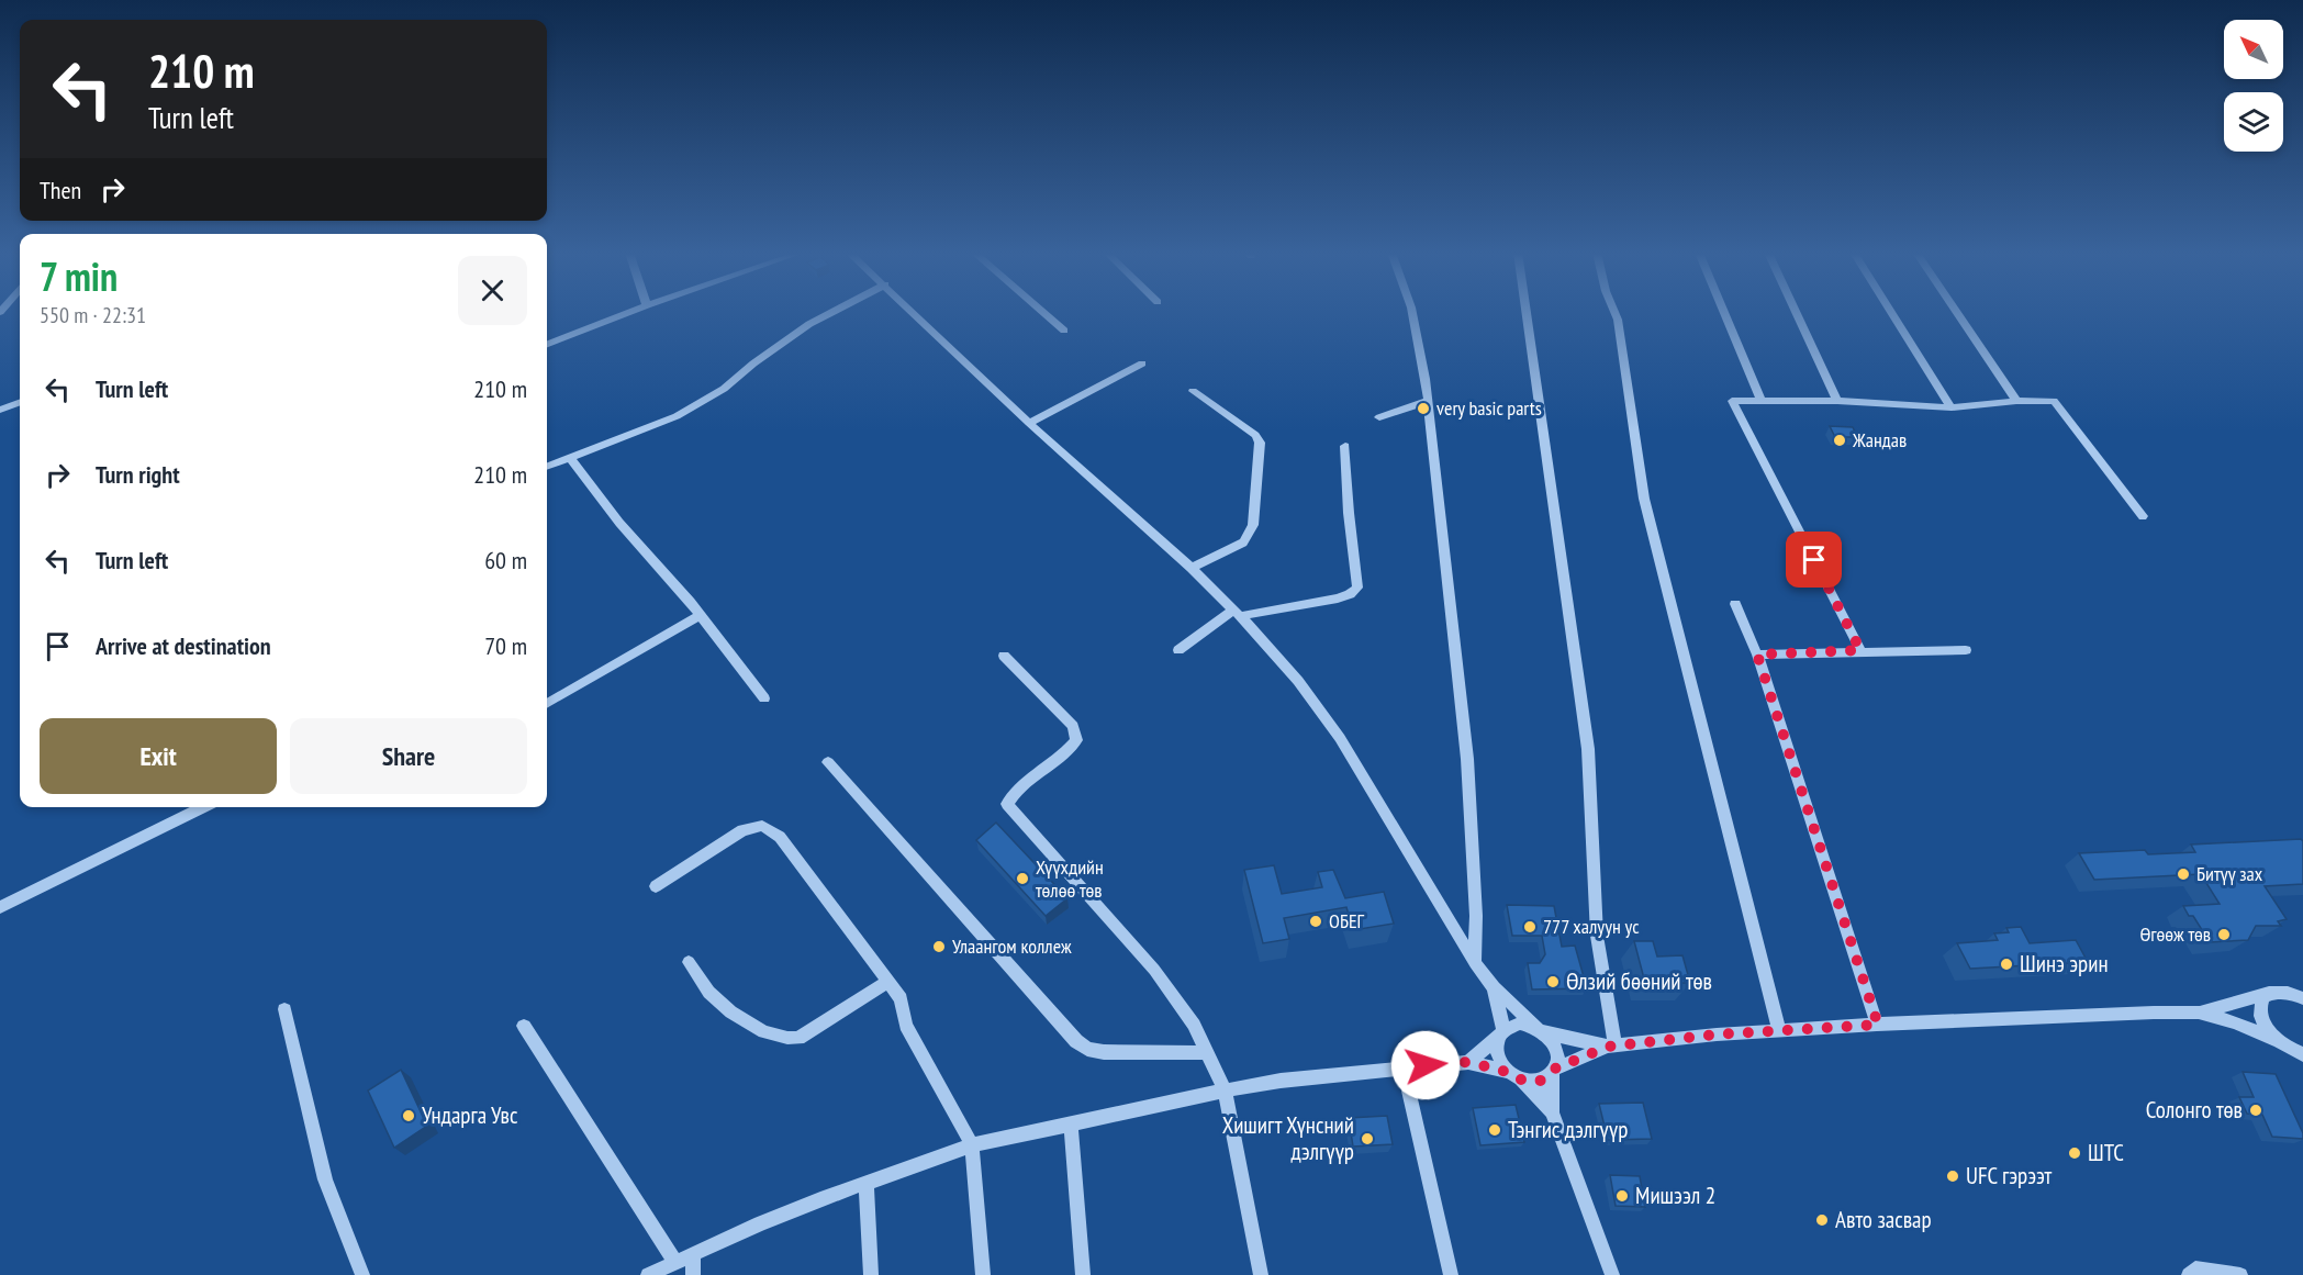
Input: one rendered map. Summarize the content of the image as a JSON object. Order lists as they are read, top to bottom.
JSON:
{
  "places": [
    "very basic parts",
    "Жандав",
    "Битүү зах",
    "Хүүхдийн төлөө төв",
    "ОБЕГ",
    "777 халуун ус",
    "Өгөөж төв",
    "Улаангом коллеж",
    "Шинэ эрин",
    "Өлзий бөөний төв",
    "Солонго төв",
    "Ундарга Увс",
    "Тэнгис дэлгүүр",
    "Хишигт Хүнсний дэлгүүр",
    "ШТС",
    "UFC гэрээт",
    "Мишээл 2",
    "Авто засвар"
  ],
  "north": "top left",
  "page": {
    "turn": ["210 m", "Turn left"],
    "then": "Then",
    "heading": ["7 min", "550 m · 22:31"],
    "list": [
      {
        "name": "Turn left",
        "value": "210 m"
      },
      {
        "name": "Turn right",
        "value": "210 m"
      },
      {
        "name": "Turn left",
        "value": "60 m"
      },
      {
        "name": "Arrive at destination",
        "value": "70 m"
      }
    ],
    "buttons": ["Exit", "Share"]
  }
}
